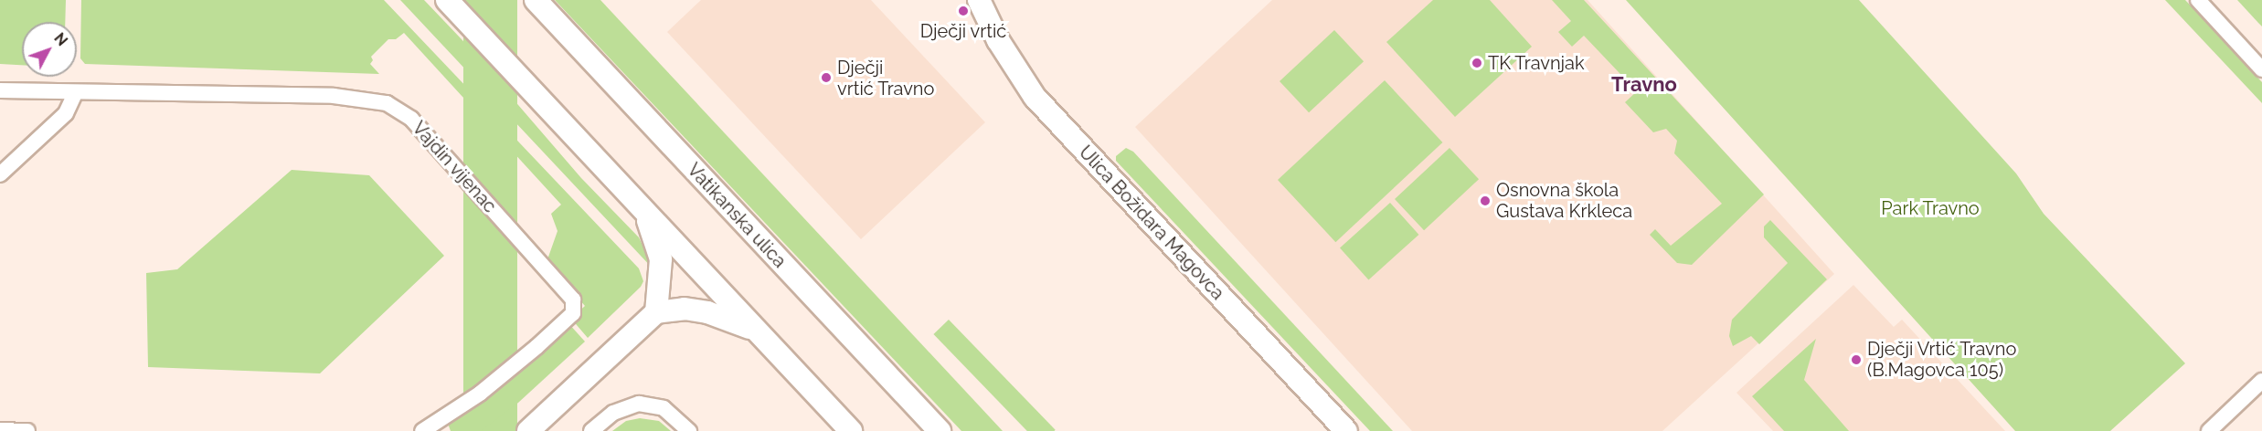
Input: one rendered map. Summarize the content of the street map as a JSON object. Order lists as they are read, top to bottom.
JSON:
{
  "streets": {
    "street": ["Vajdin vijenac", "Vatikanska ulica", "Ulica Božidara Magovca"]
  },
  "districts": ["Travno"],
  "parks": ["Park Travno"],
  "places": [
    "Dječji vrtić",
    "TK Travnjak",
    "Dječji vrtić Travno",
    "Osnovna škola Gustava Krkleca",
    "Dječji Vrtić Travno (B.Magovca 105)"
  ],
  "north": "top right"
}
